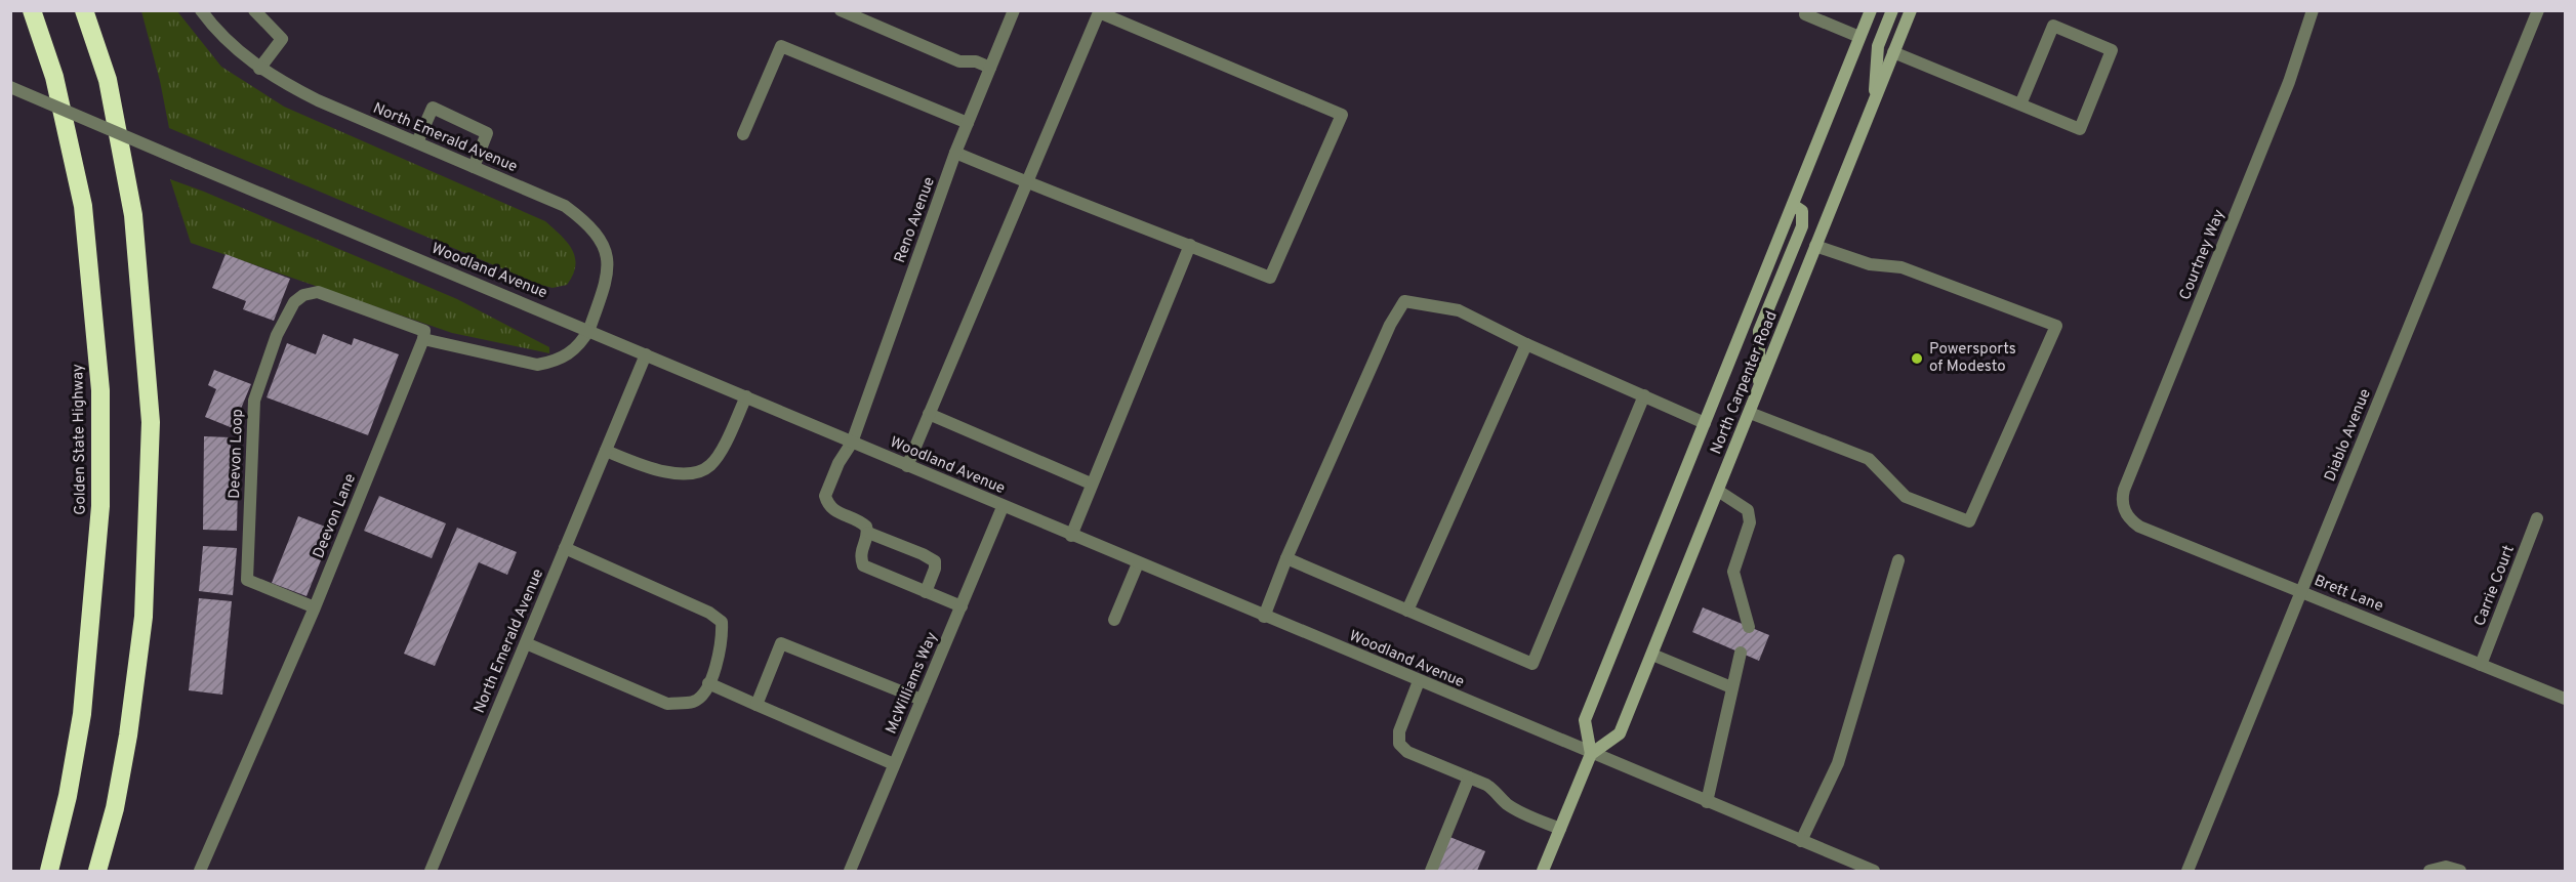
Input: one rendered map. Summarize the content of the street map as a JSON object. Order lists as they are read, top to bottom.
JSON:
{
  "streets": {
    "highway": ["Golden State Highway"],
    "main road": ["North Carpenter Road"],
    "street": [
      "North Emerald Avenue",
      "Reno Avenue",
      "Courtney Way",
      "Woodland Avenue",
      "Diablo Avenue",
      "Deevon Loop",
      "Deevon Lane",
      "Carrie Court",
      "Brett Lane",
      "McWilliams Way"
    ]
  },
  "crossings": [
    ["North Emerald Avenue", "Woodland Avenue"],
    ["Reno Avenue", "Woodland Avenue"],
    ["Courtney Way", "Brett Lane"],
    ["Woodland Avenue", "North Carpenter Road"],
    ["Woodland Avenue", "McWilliams Way"],
    ["Diablo Avenue", "Brett Lane"],
    ["Deevon Loop", "Deevon Lane"],
    ["Carrie Court", "Brett Lane"]
  ],
  "places": ["Powersports of Modesto"]
}
